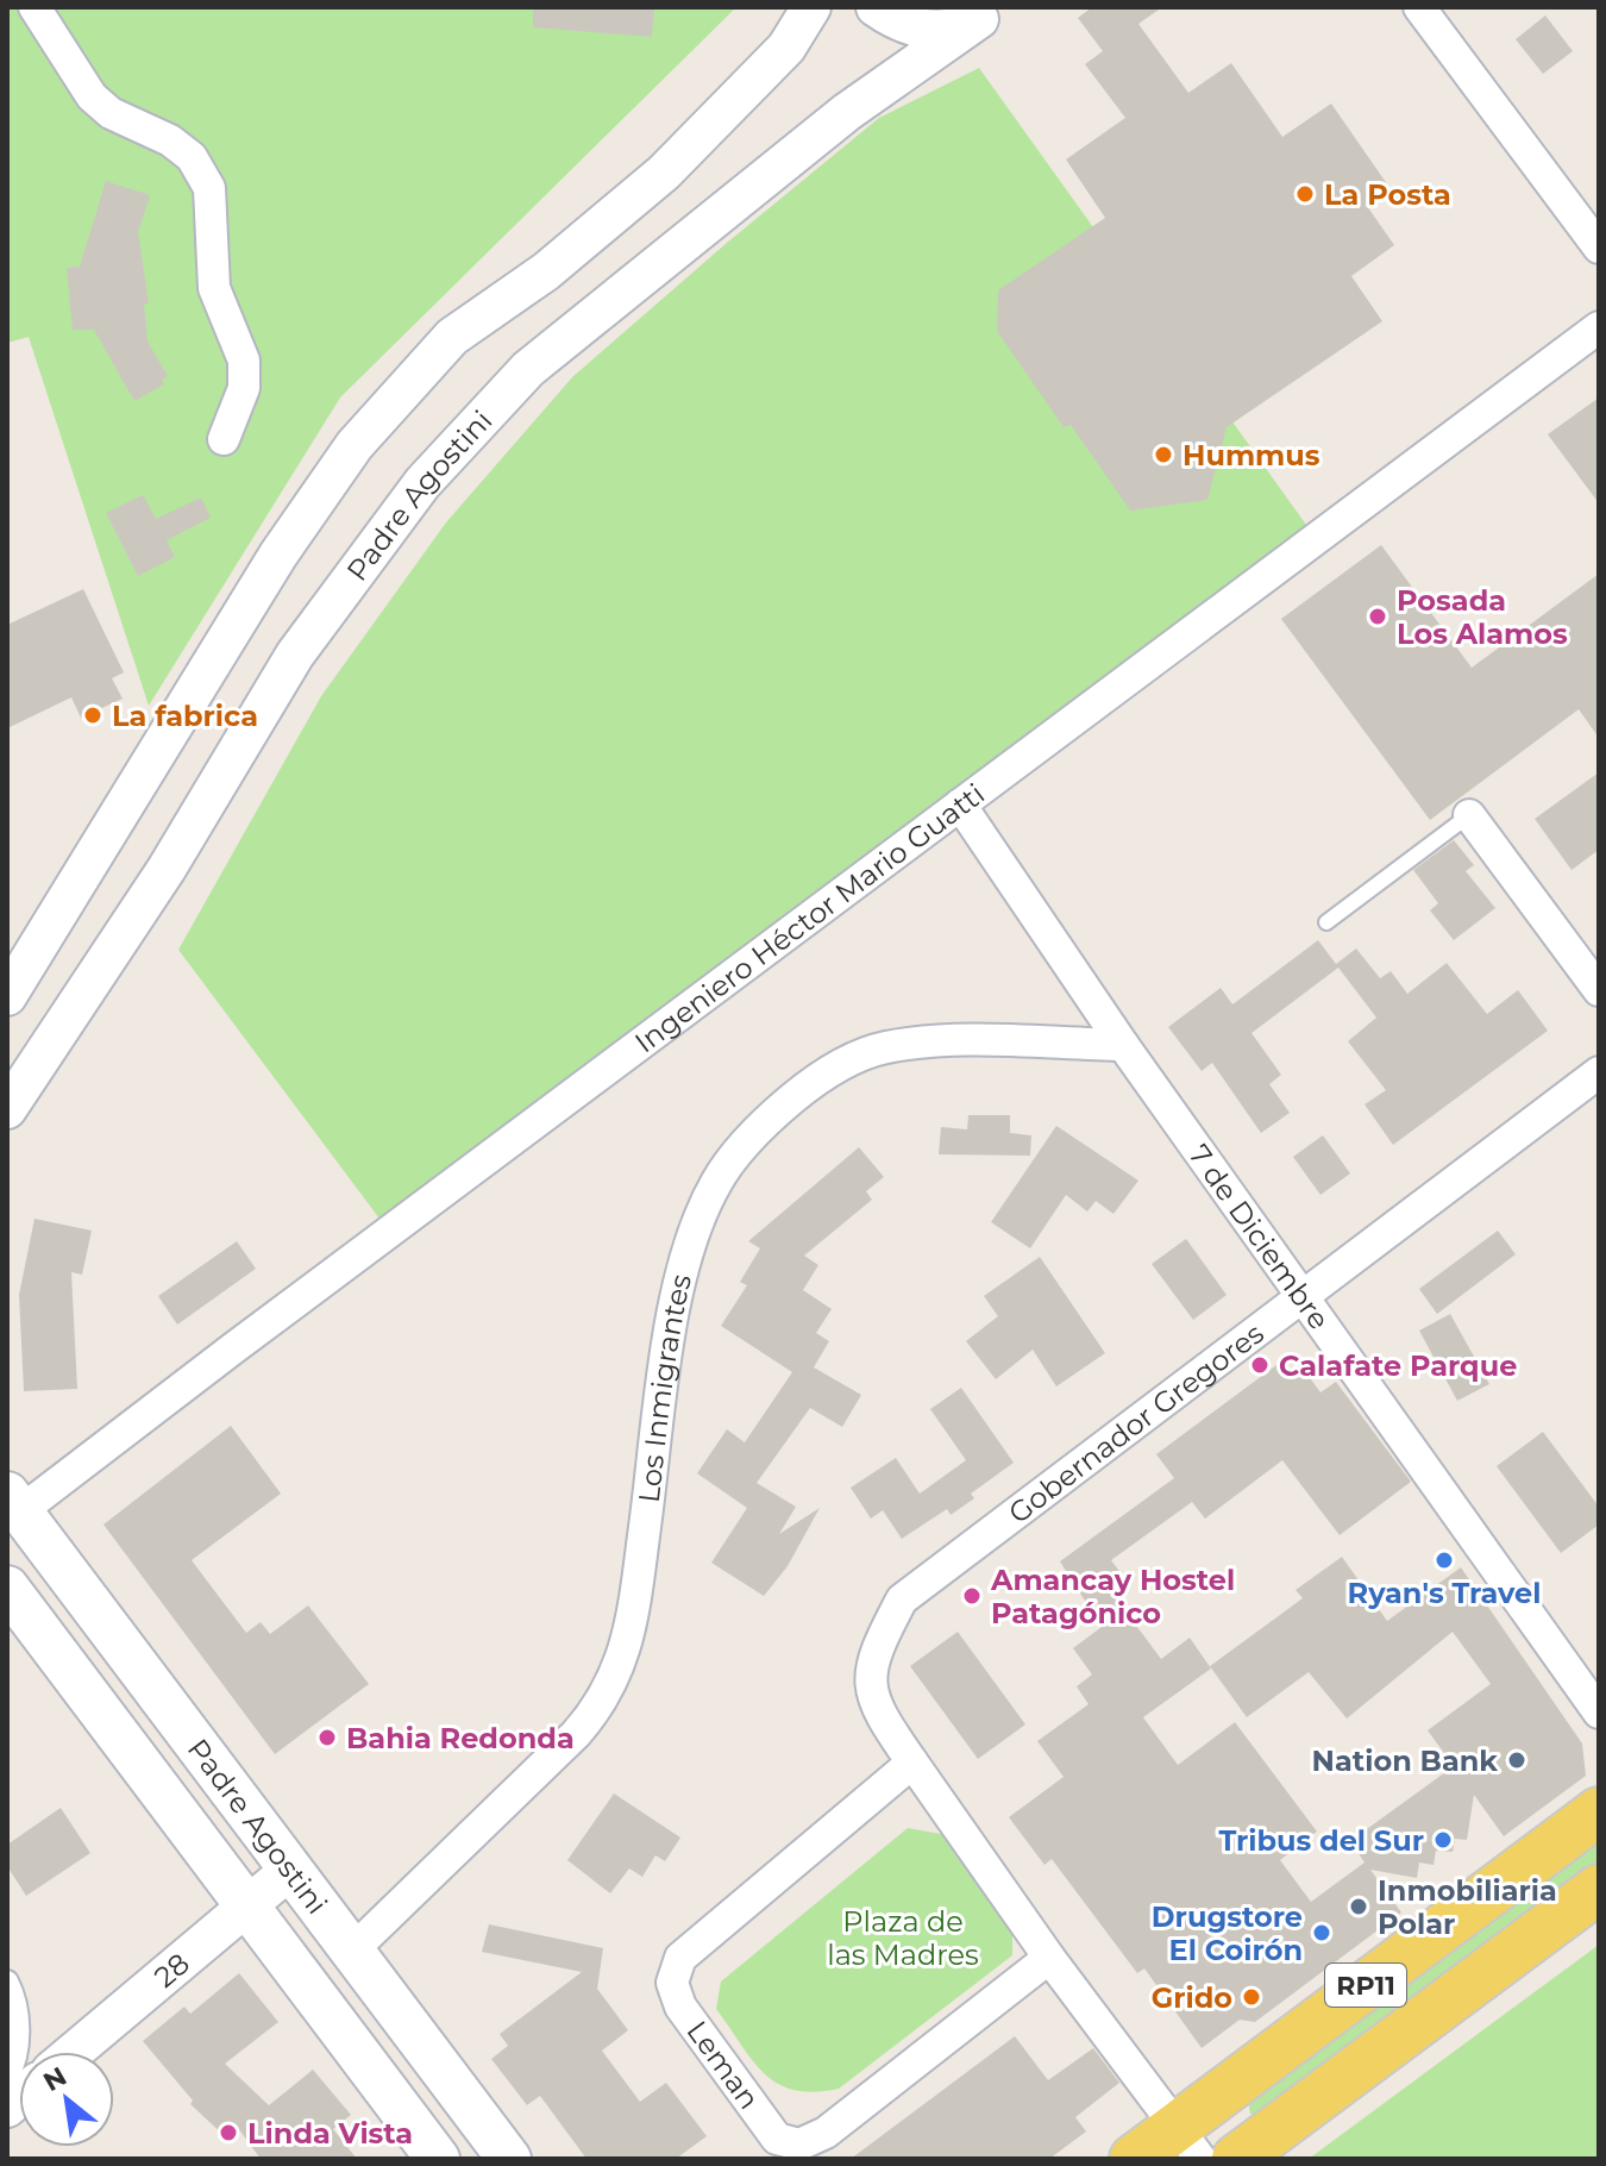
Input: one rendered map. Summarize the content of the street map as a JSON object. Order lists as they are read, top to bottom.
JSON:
{
  "streets": {
    "main road": ["Padre Agostini", "RP11"],
    "street": [
      "Ingeniero Héctor Mario Guatti",
      "7 de Diciembre",
      "Los Inmigrantes",
      "Gobernador Gregores",
      "28",
      "Leman"
    ]
  },
  "crossings": [
    ["Padre Agostini", "Ingeniero Héctor Mario Guatti"],
    ["Padre Agostini", "Los Inmigrantes"],
    ["Padre Agostini", "28"],
    ["Ingeniero Héctor Mario Guatti", "7 de Diciembre"],
    ["7 de Diciembre", "Los Inmigrantes"],
    ["7 de Diciembre", "Gobernador Gregores"],
    ["Gobernador Gregores", "Leman"]
  ],
  "parks": ["Plaza de las Madres"],
  "places": [
    "La Posta",
    "Hummus",
    "Posada Los Alamos",
    "La fabrica",
    "Calafate Parque",
    "Ryan's Travel",
    "Amancay Hostel Patagónico",
    "Bahia Redonda",
    "Nation Bank",
    "Tribus del Sur",
    "Inmobiliaria Polar",
    "Drugstore El Coirón",
    "Grido",
    "Linda Vista"
  ],
  "north": "top left"
}
